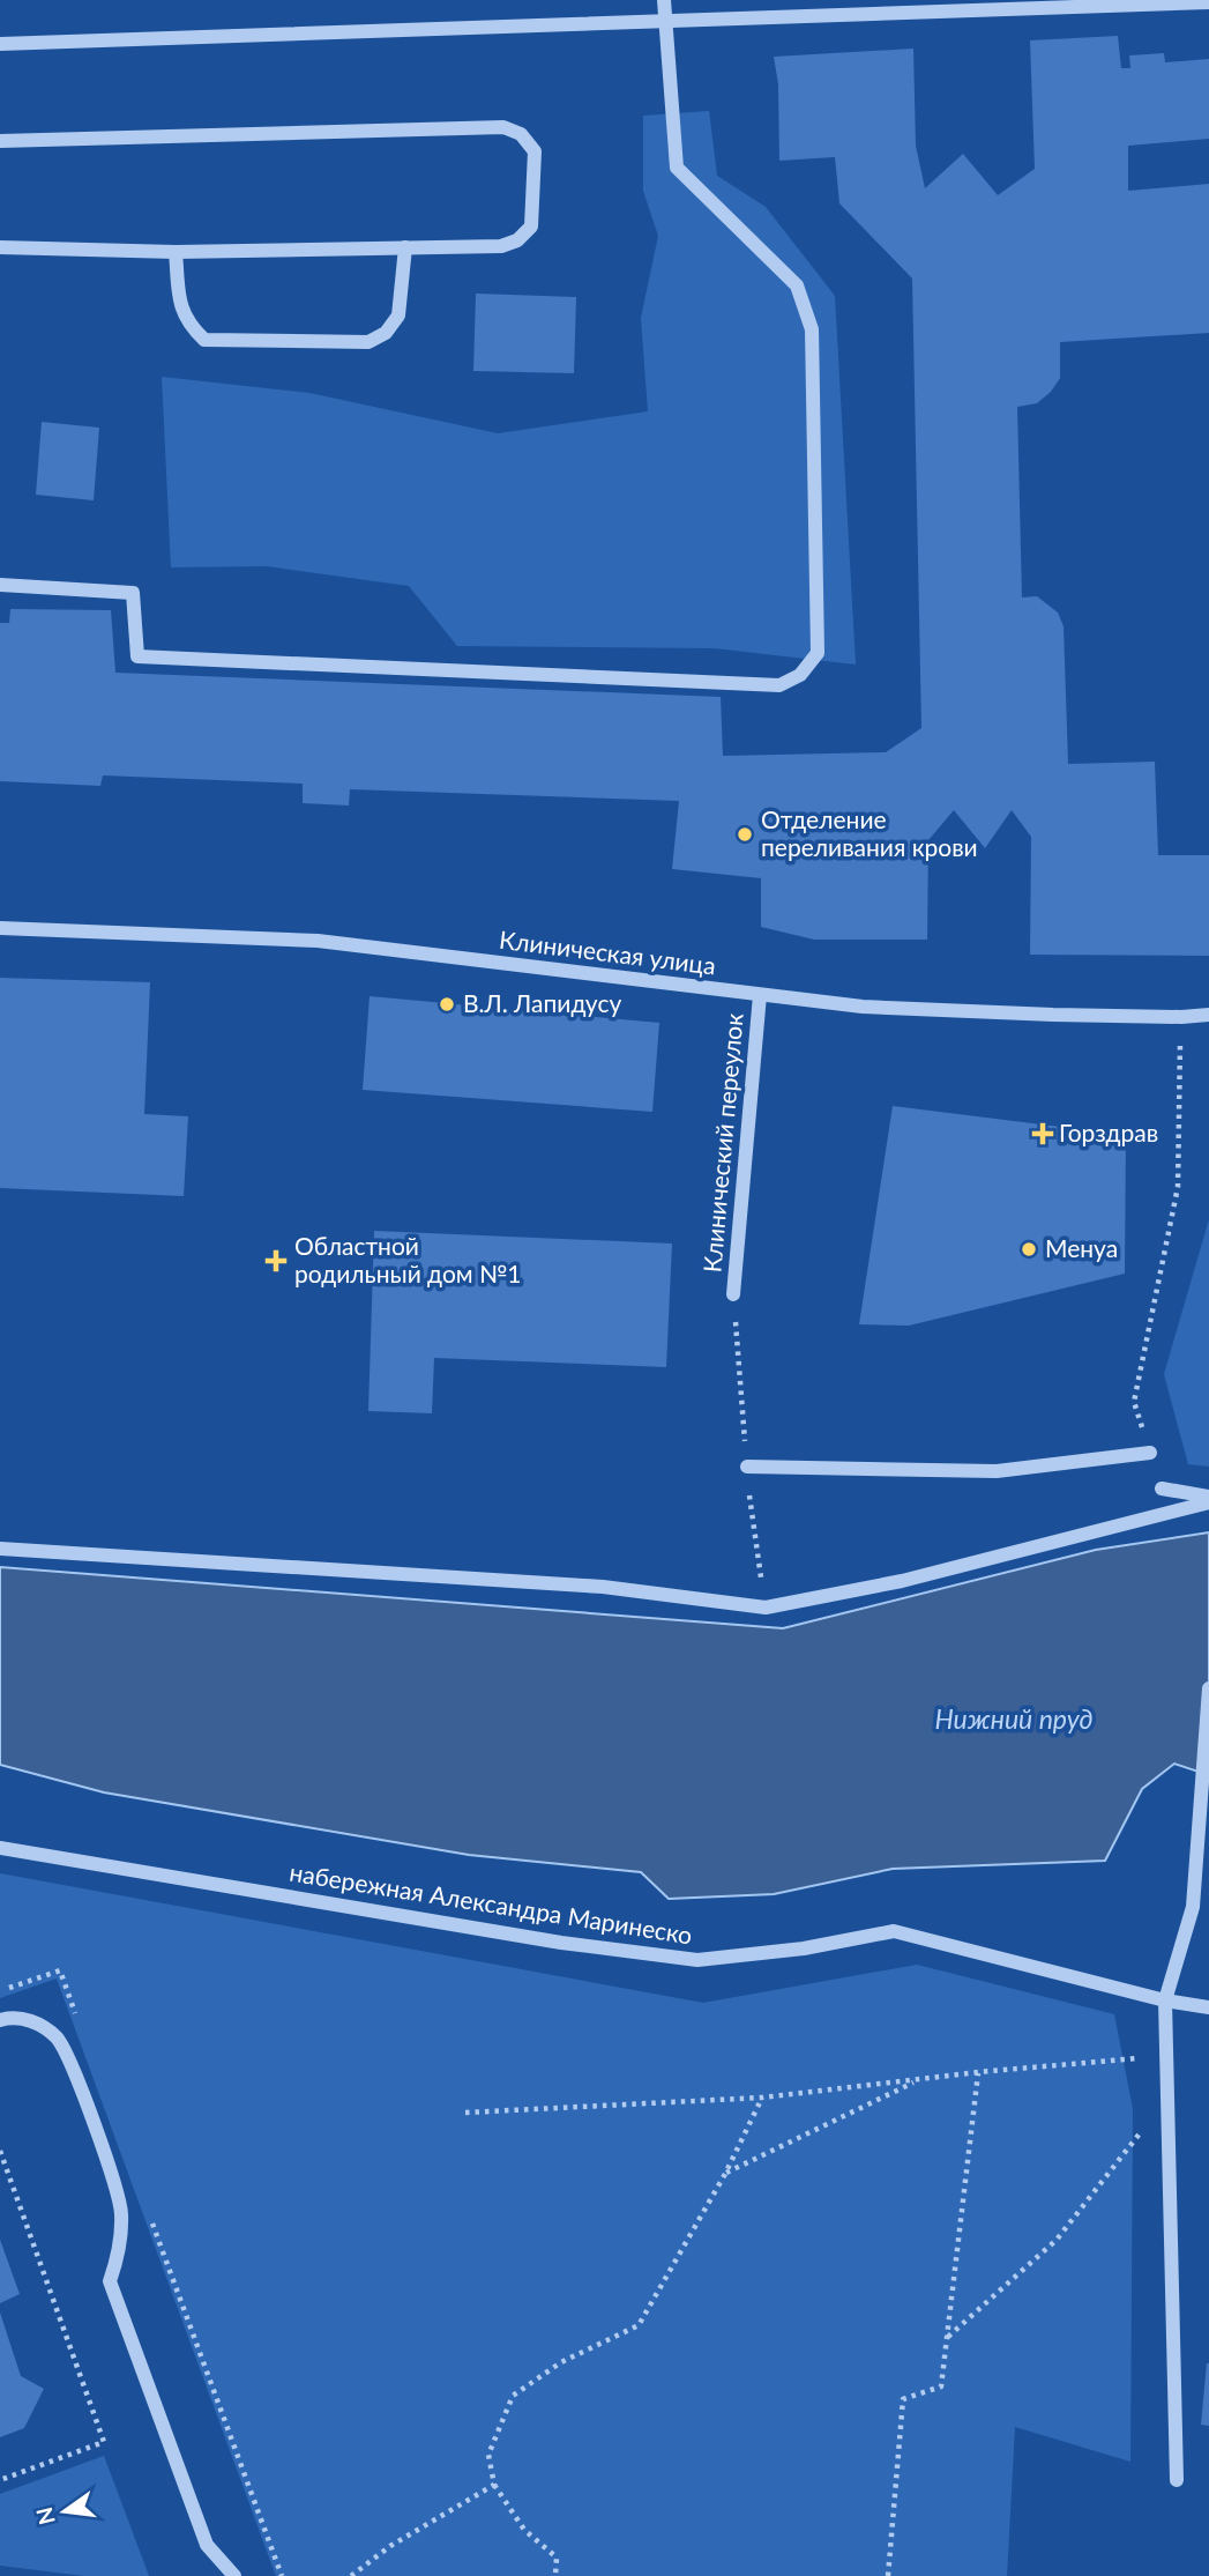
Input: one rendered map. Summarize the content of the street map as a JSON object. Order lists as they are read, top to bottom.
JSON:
{
  "streets": {
    "street": ["Клиническая улица", "Клинический переулок", "набережная Александра Маринеско"]
  },
  "crossings": [
    ["Клиническая улица", "Клинический переулок"]
  ],
  "water": ["Нижний пруд"],
  "places": {
    "other": ["Отделение переливания крови", "В.Л. Лапидусу", "Менуа"],
    "health": ["Горздрав", "Областной родильный дом №1"]
  },
  "north": "left"
}
